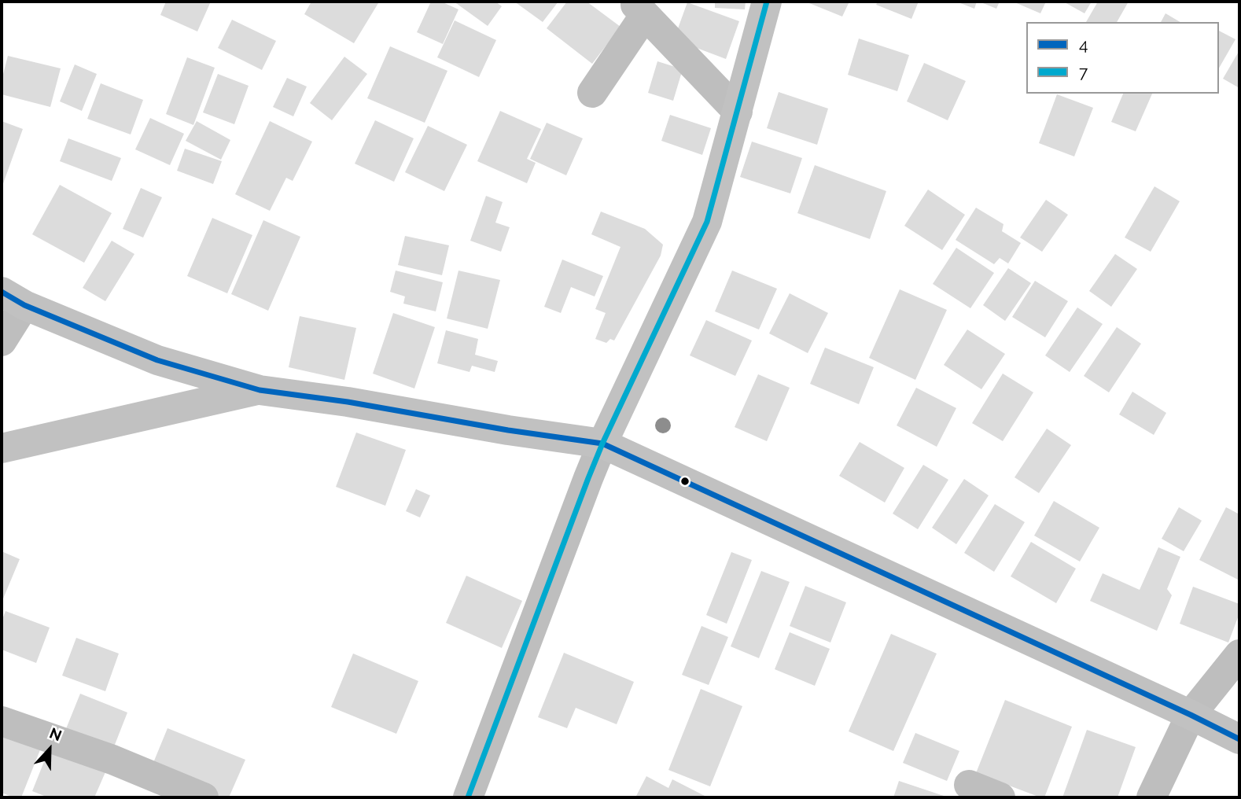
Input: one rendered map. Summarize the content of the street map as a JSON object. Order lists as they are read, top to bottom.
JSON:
{
  "lines": ["transit line 7", "transit line 4"],
  "legend": ["4", "7"],
  "north": "top"
}
